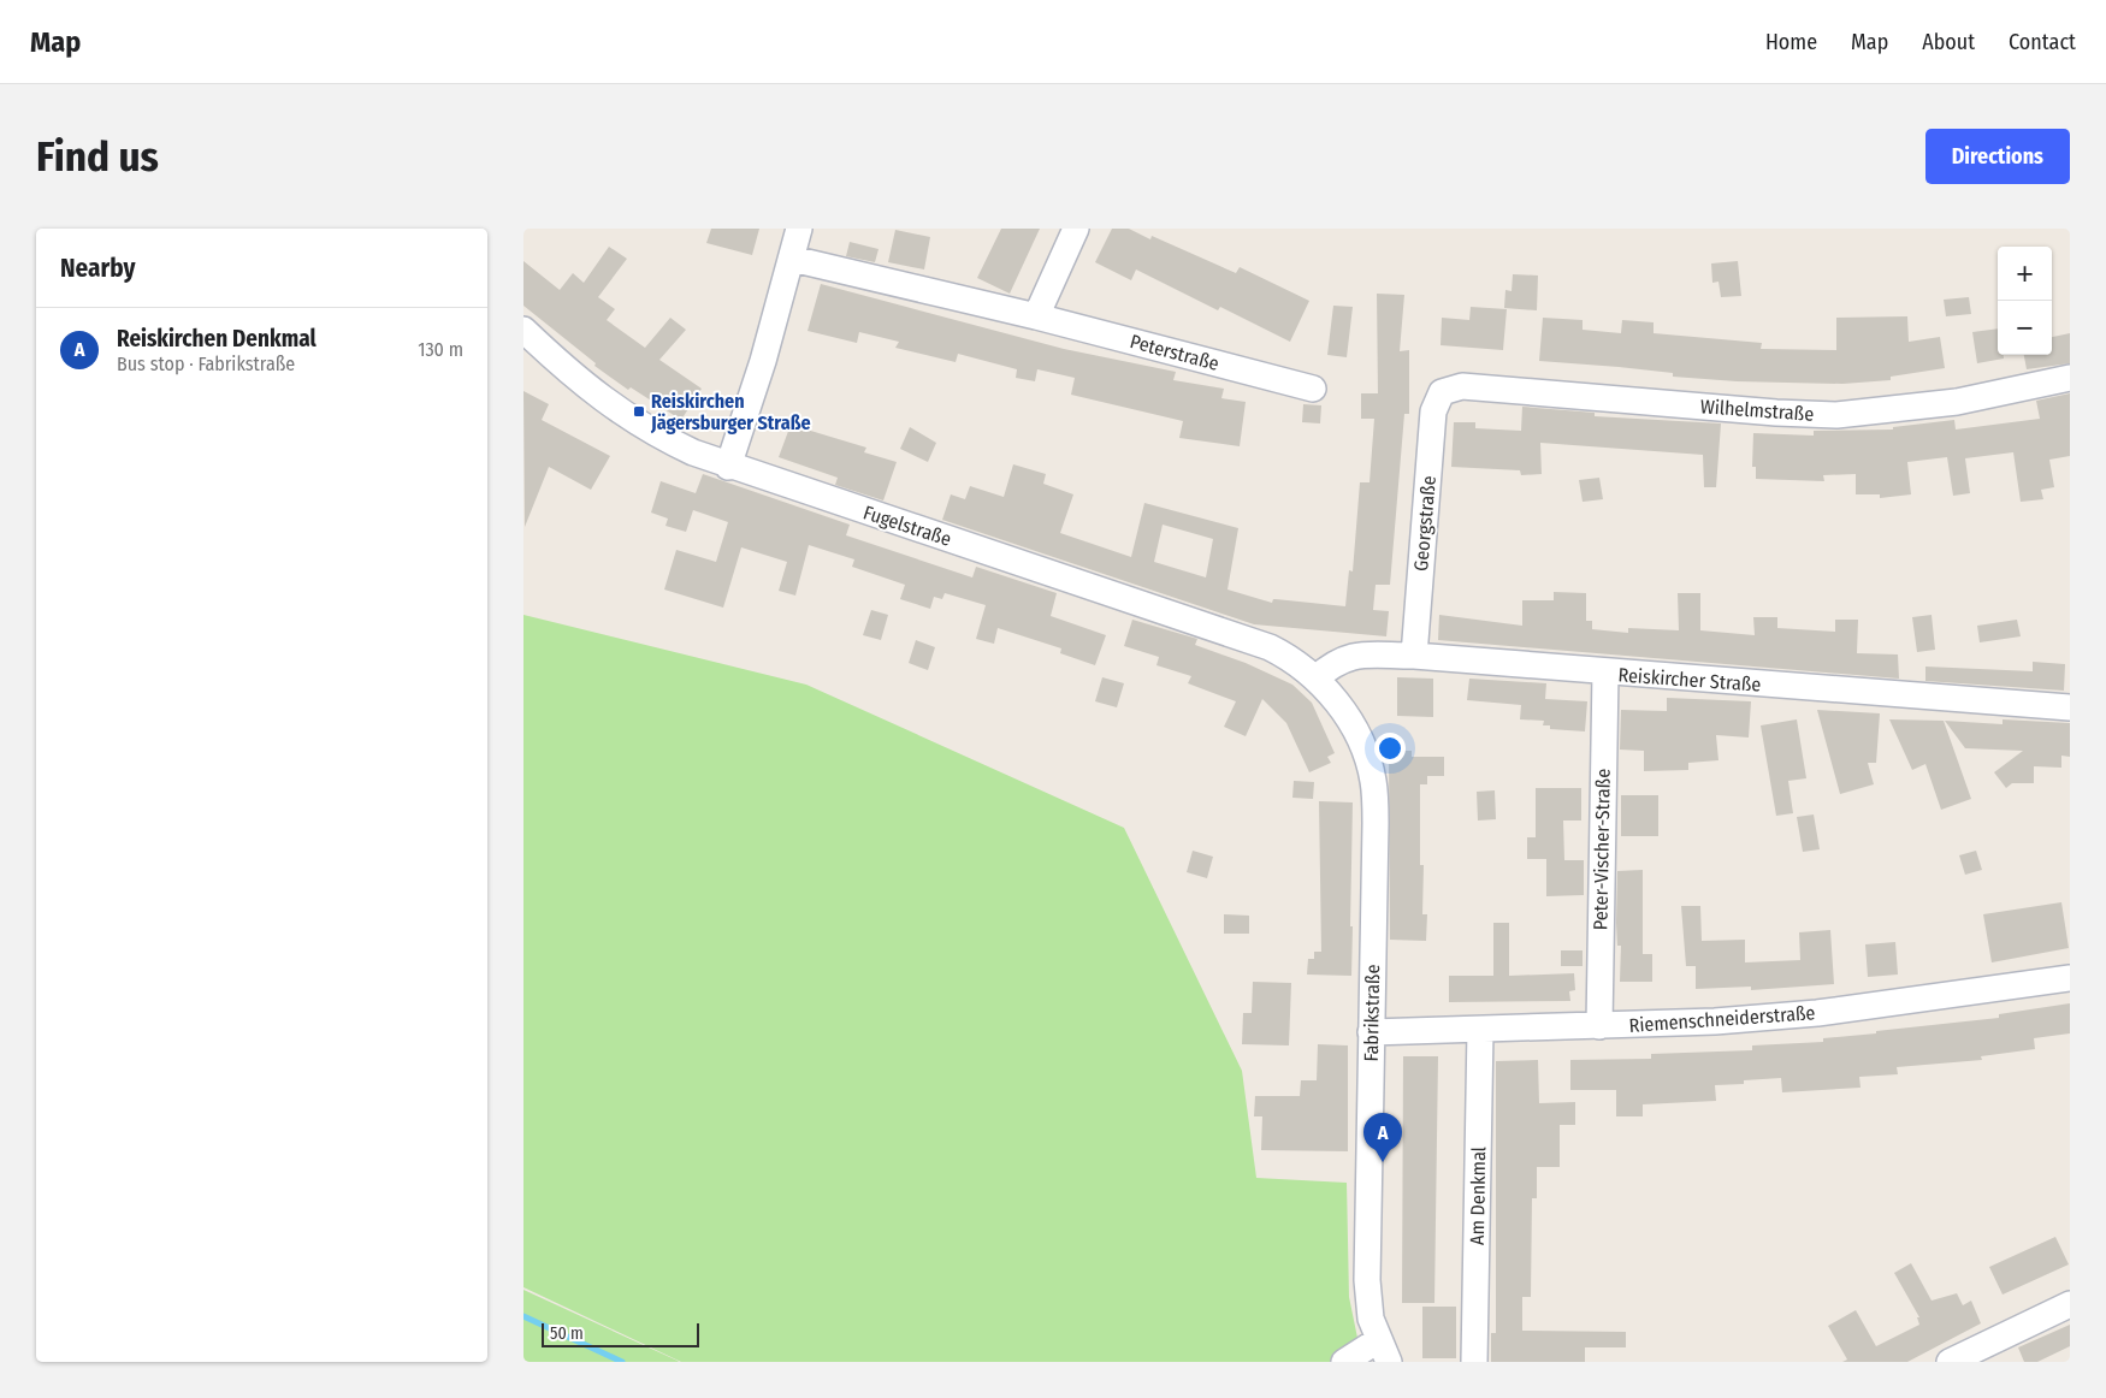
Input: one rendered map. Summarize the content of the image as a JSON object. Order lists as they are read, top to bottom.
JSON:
{
  "streets": {
    "street": [
      "Peterstraße",
      "Wilhelmstraße",
      "Georgstraße",
      "Fugelstraße",
      "Reiskircher Straße",
      "Peter-Vischer-Straße",
      "Fabrikstraße",
      "Riemenschneiderstraße",
      "Am Denkmal"
    ]
  },
  "crossings": [
    ["Wilhelmstraße", "Georgstraße"],
    ["Georgstraße", "Reiskircher Straße"],
    ["Fugelstraße", "Reiskircher Straße"],
    ["Fugelstraße", "Fabrikstraße"],
    ["Reiskircher Straße", "Peter-Vischer-Straße"],
    ["Reiskircher Straße", "Fabrikstraße"],
    ["Peter-Vischer-Straße", "Riemenschneiderstraße"],
    ["Fabrikstraße", "Riemenschneiderstraße"],
    ["Riemenschneiderstraße", "Am Denkmal"]
  ],
  "places": {
    "transit": ["Reiskirchen Jägersburger Straße"]
  },
  "scale_bar": "50 m",
  "page": {
    "header": "Map",
    "nav": [
      "Home",
      "Map",
      "About",
      "Contact"
    ],
    "buttons": "Directions",
    "title": "Find us",
    "heading": "Nearby",
    "map_buttons": ["+", "−"],
    "list": [
      {
        "mark": "A",
        "name": "Reiskirchen Denkmal",
        "note": "Bus stop · Fabrikstraße",
        "value": "130 m"
      }
    ],
    "pins": "A",
    "scale": "50 m"
  }
}
